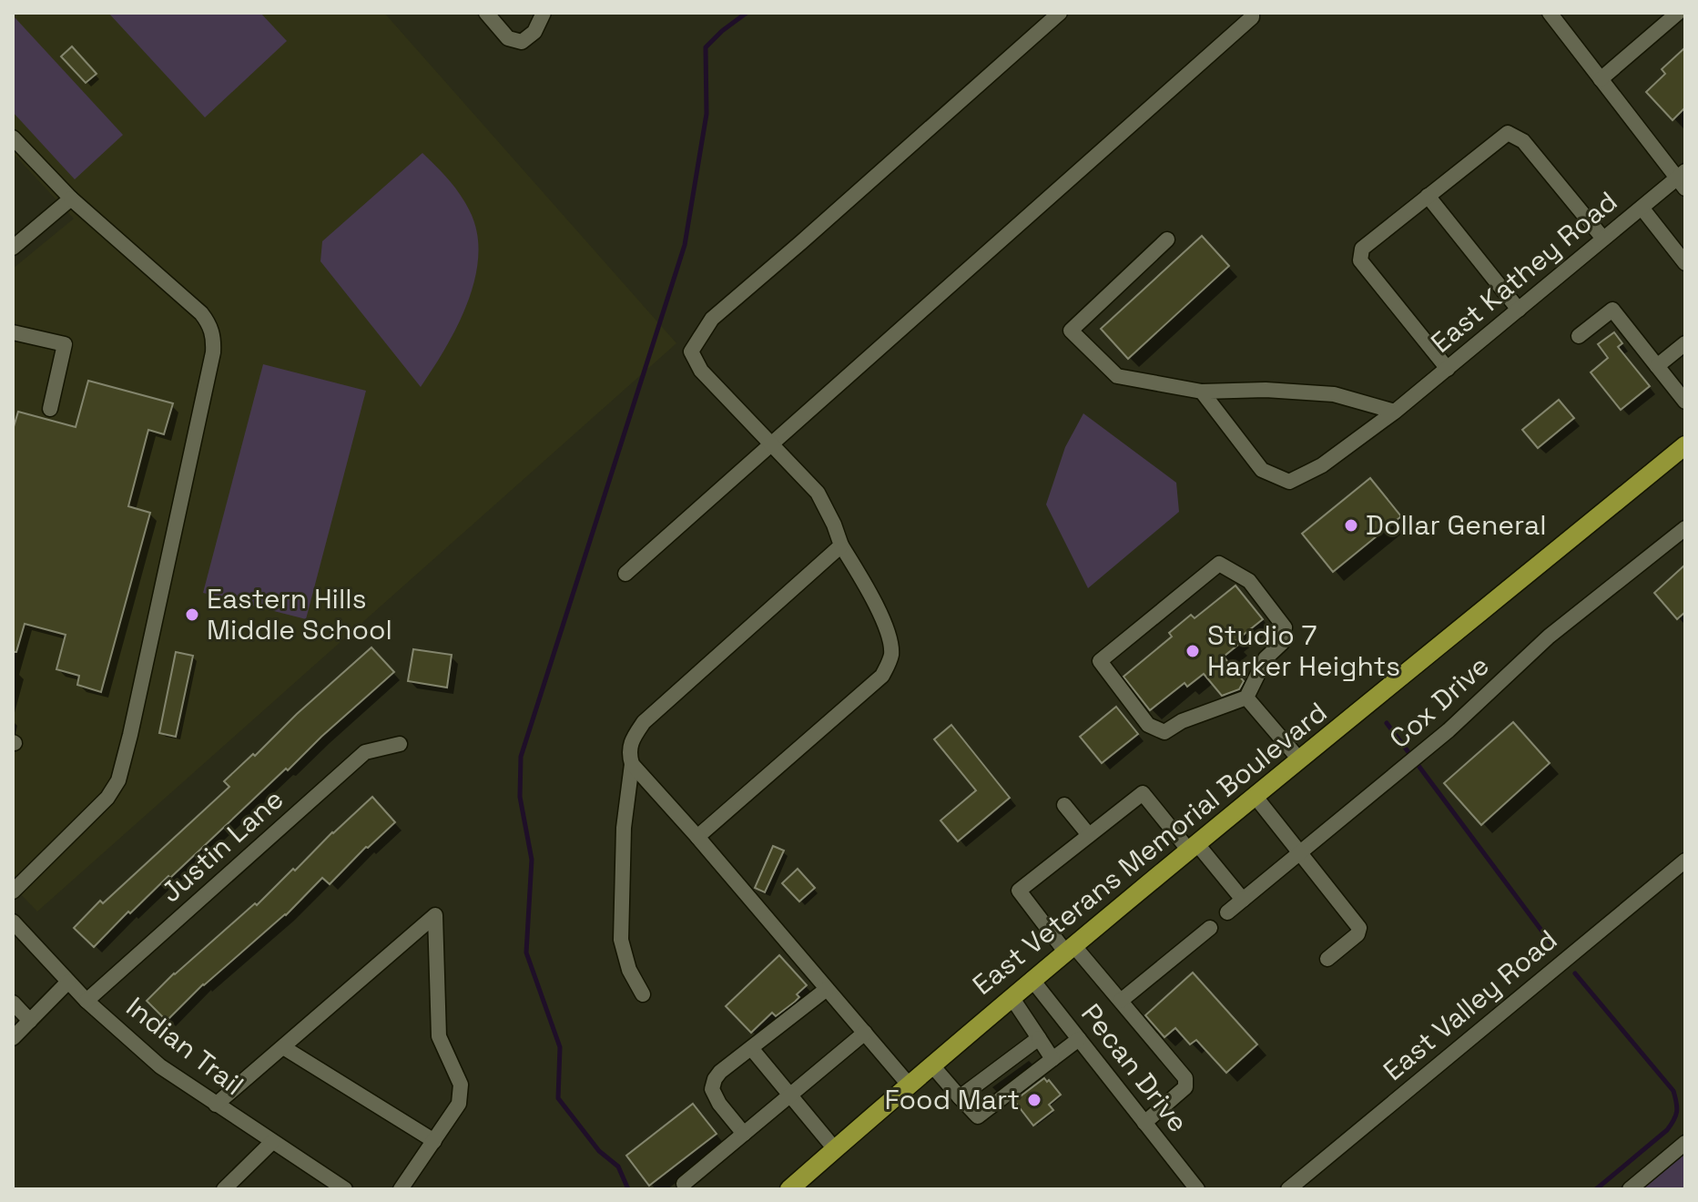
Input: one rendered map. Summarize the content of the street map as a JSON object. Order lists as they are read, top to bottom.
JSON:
{
  "streets": {
    "main road": ["East Veterans Memorial Boulevard"],
    "street": [
      "East Kathey Road",
      "Cox Drive",
      "Justin Lane",
      "East Valley Road",
      "Indian Trail",
      "Pecan Drive"
    ]
  },
  "crossings": [
    ["Justin Lane", "Indian Trail"],
    ["East Veterans Memorial Boulevard", "Pecan Drive"]
  ],
  "places": [
    "Dollar General",
    "Eastern Hills Middle School",
    "Studio 7 Harker Heights",
    "Food Mart"
  ]
}
